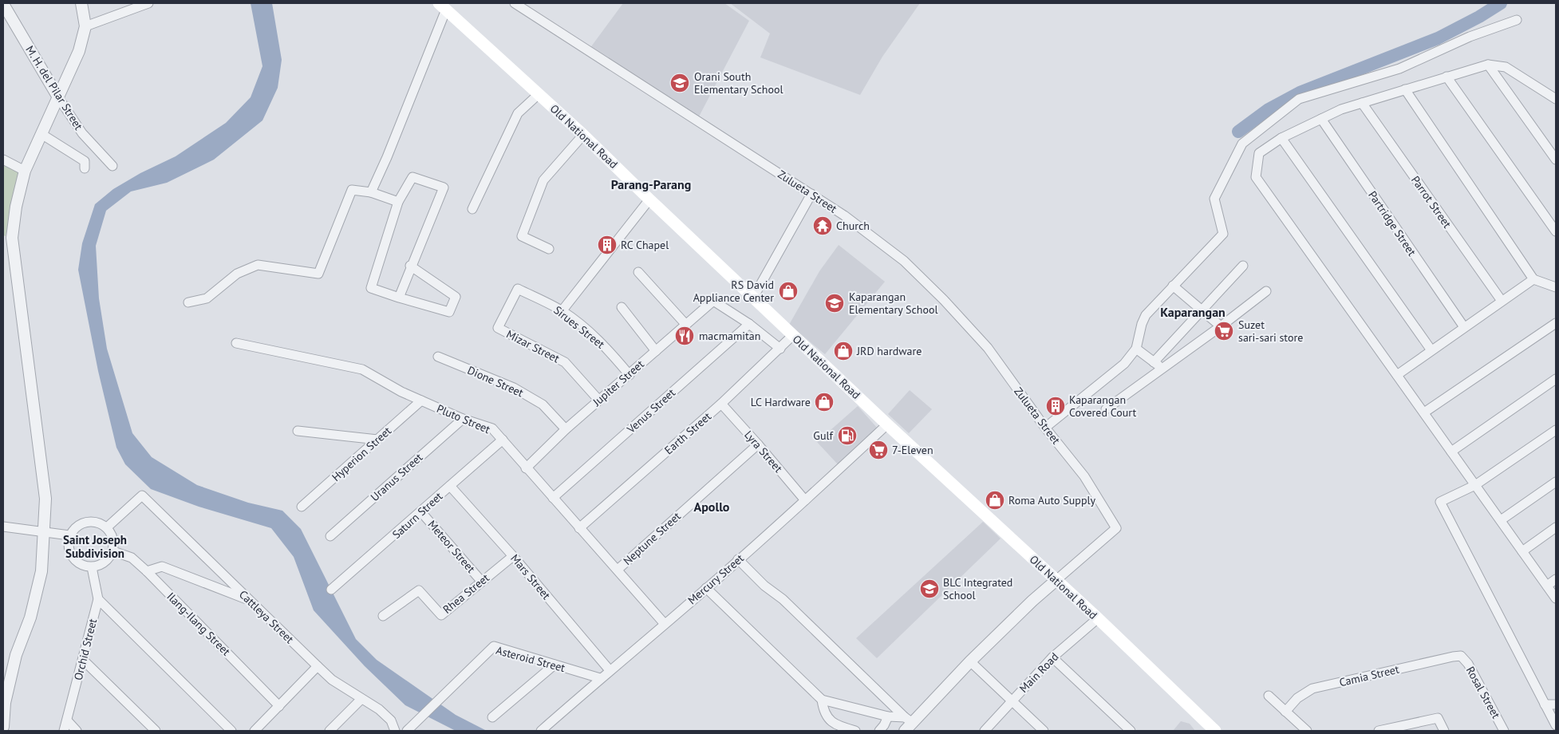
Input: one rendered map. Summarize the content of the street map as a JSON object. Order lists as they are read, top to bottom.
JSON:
{
  "streets": {
    "main road": ["Old National Road"],
    "street": [
      "M. H. del Pilar Street",
      "Zulueta Street",
      "Parrot Street",
      "Partridge Street",
      "Sirues Street",
      "Mizar Street",
      "Dione Street",
      "Jupiter Street",
      "Venus Street",
      "Pluto Street",
      "Earth Street",
      "Lyra Street",
      "Hyperion Street",
      "Uranus Street",
      "Saturn Street",
      "Neptune Street",
      "Meteor Street",
      "Mars Street",
      "Mercury Street",
      "Rhea Street",
      "Cattleya Street",
      "Ilang-Ilang Street",
      "Orchid Street",
      "Asteroid Street",
      "Main Road",
      "Camia Street",
      "Rosal Street"
    ]
  },
  "crossings": [
    ["Old National Road", "Zulueta Street"],
    ["Old National Road", "Earth Street"],
    ["Old National Road", "Mercury Street"],
    ["Old National Road", "Main Road"],
    ["Sirues Street", "Mizar Street"],
    ["Sirues Street", "Jupiter Street"],
    ["Mizar Street", "Jupiter Street"],
    ["Dione Street", "Jupiter Street"],
    ["Jupiter Street", "Venus Street"],
    ["Jupiter Street", "Pluto Street"],
    ["Venus Street", "Pluto Street"],
    ["Pluto Street", "Earth Street"],
    ["Pluto Street", "Hyperion Street"],
    ["Pluto Street", "Uranus Street"],
    ["Pluto Street", "Saturn Street"],
    ["Pluto Street", "Neptune Street"],
    ["Pluto Street", "Mercury Street"],
    ["Earth Street", "Lyra Street"],
    ["Lyra Street", "Neptune Street"],
    ["Lyra Street", "Mercury Street"],
    ["Saturn Street", "Meteor Street"],
    ["Saturn Street", "Mars Street"],
    ["Meteor Street", "Rhea Street"],
    ["Mars Street", "Mercury Street"],
    ["Mars Street", "Rhea Street"],
    ["Mercury Street", "Asteroid Street"],
    ["Cattleya Street", "Ilang-Ilang Street"],
    ["Cattleya Street", "Orchid Street"],
    ["Ilang-Ilang Street", "Orchid Street"],
    ["Camia Street", "Rosal Street"]
  ],
  "districts": [
    "Parang-Parang",
    "Kaparangan",
    "Apollo",
    "Saint Joseph Subdivision"
  ],
  "places": {
    "school or university": ["Orani South Elementary School", "Kaparangan Elementary School", "BLC Integrated School"],
    "temple": ["Church"],
    "building": ["RC Chapel", "Kaparangan Covered Court"],
    "shop": [
      "RS David Appliance Center",
      "JRD hardware",
      "LC Hardware",
      "Roma Auto Supply"
    ],
    "supermarket": ["Suzet sari-sari store", "7-Eleven"],
    "restaurant": ["macmamitan"],
    "fuel station": ["Gulf"]
  }
}
